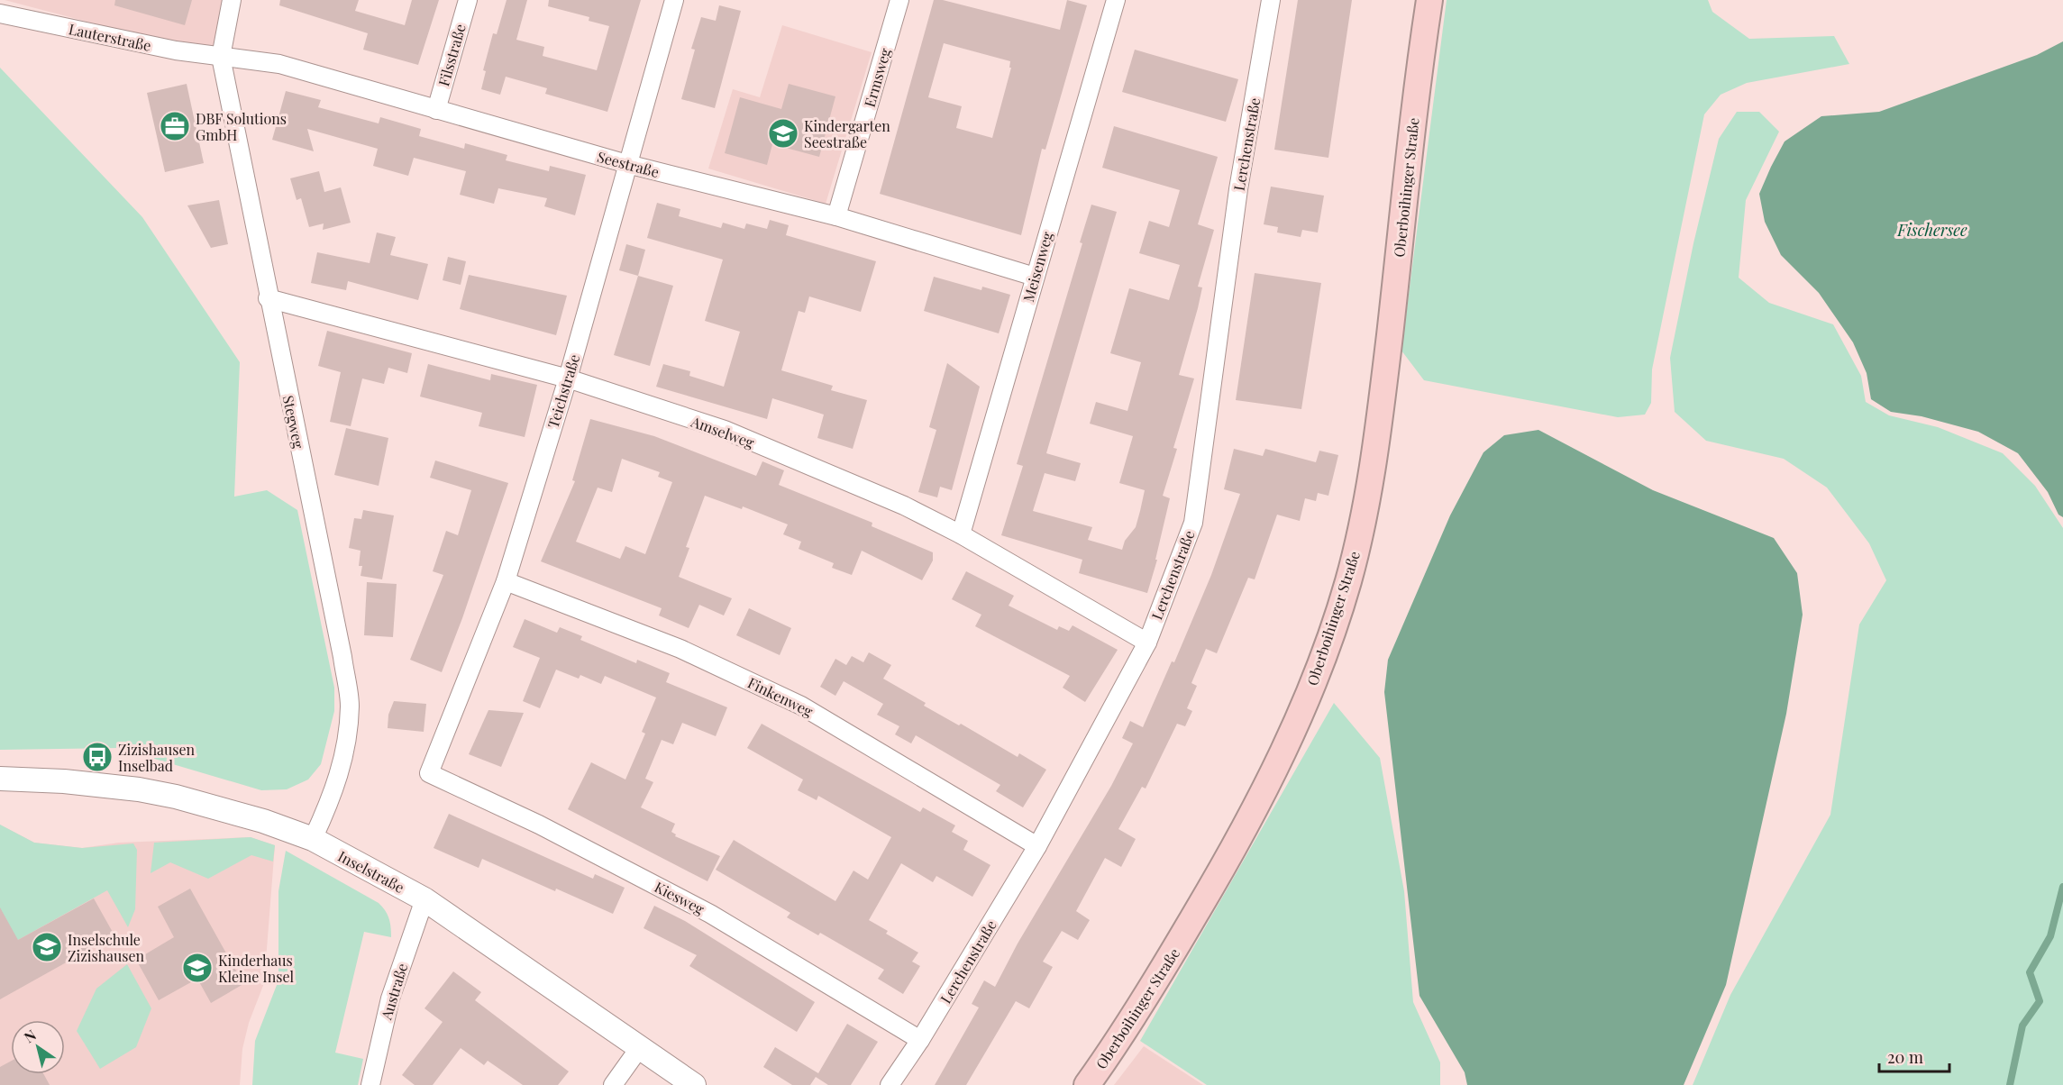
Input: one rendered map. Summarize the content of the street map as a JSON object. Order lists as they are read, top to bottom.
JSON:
{
  "streets": {
    "main road": ["Oberboihinger Straße"],
    "street": [
      "Lauterstraße",
      "Filsstraße",
      "Ermsweg",
      "Lerchenstraße",
      "Seestraße",
      "Meisenweg",
      "Teichstraße",
      "Stegweg",
      "Amselweg",
      "Finkenweg",
      "Inselstraße",
      "Kiesweg",
      "Austraße"
    ]
  },
  "crossings": [
    ["Lauterstraße", "Seestraße"],
    ["Lauterstraße", "Stegweg"],
    ["Filsstraße", "Seestraße"],
    ["Ermsweg", "Seestraße"],
    ["Lerchenstraße", "Amselweg"],
    ["Lerchenstraße", "Finkenweg"],
    ["Lerchenstraße", "Kiesweg"],
    ["Seestraße", "Meisenweg"],
    ["Seestraße", "Teichstraße"],
    ["Seestraße", "Stegweg"],
    ["Meisenweg", "Amselweg"],
    ["Teichstraße", "Amselweg"],
    ["Teichstraße", "Finkenweg"],
    ["Teichstraße", "Kiesweg"],
    ["Stegweg", "Amselweg"],
    ["Stegweg", "Inselstraße"],
    ["Inselstraße", "Austraße"]
  ],
  "water": ["Fischersee"],
  "places": {
    "office": ["DBF Solutions GmbH"],
    "school or university": ["Kindergarten Seestraße", "Inselschule Zizishausen", "Kinderhaus Kleine Insel"],
    "bus stop": ["Zizishausen Inselbad"]
  },
  "scale_bar": "20 m",
  "north": "top left"
}
